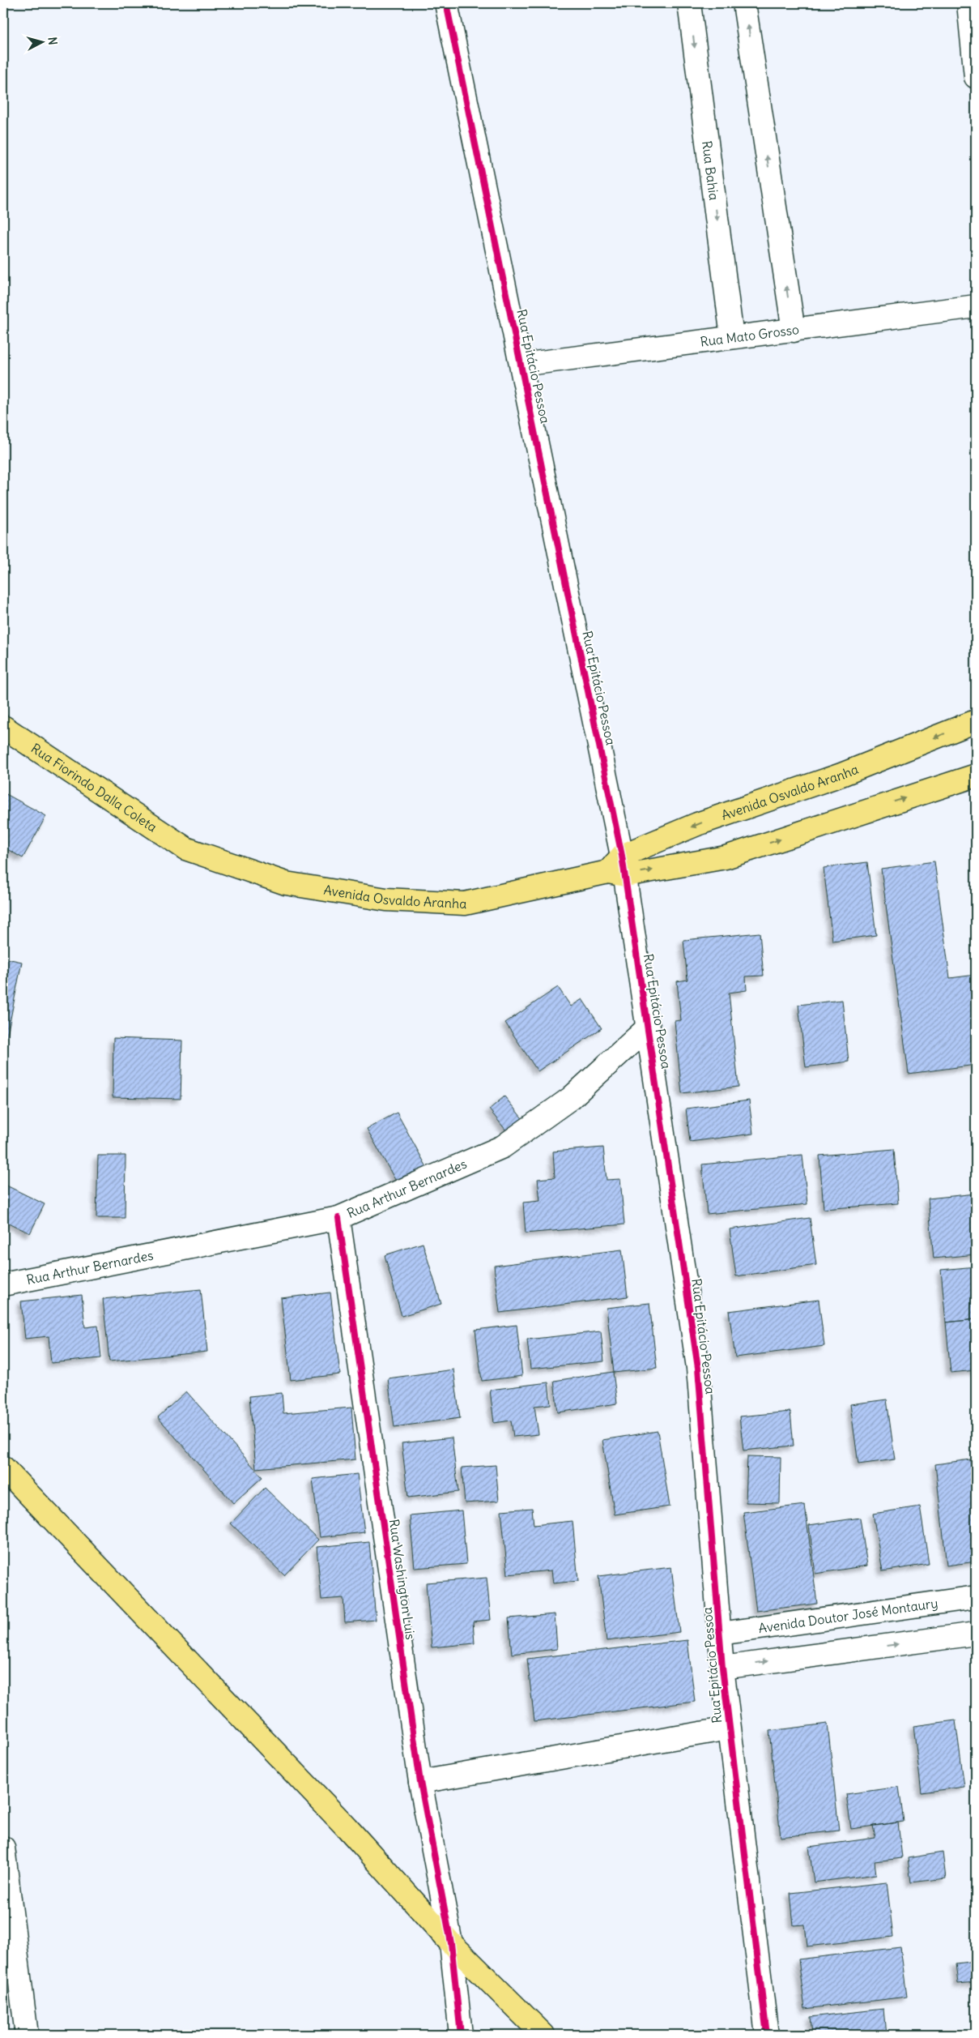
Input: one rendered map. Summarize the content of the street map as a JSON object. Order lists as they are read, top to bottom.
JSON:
{
  "streets": {
    "main road": ["Rua Fiorindo Dalla Coleta", "Avenida Osvaldo Aranha"],
    "street": [
      "Rua Bahia",
      "Rua Mato Grosso",
      "Rua Epitácio Pessoa",
      "Rua Arthur Bernardes",
      "Rua Washington Luis",
      "Avenida Doutor José Montaury"
    ]
  },
  "crossings": [
    ["Rua Bahia", "Rua Mato Grosso"],
    ["Rua Mato Grosso", "Rua Epitácio Pessoa"],
    ["Rua Epitácio Pessoa", "Avenida Osvaldo Aranha"],
    ["Rua Epitácio Pessoa", "Rua Arthur Bernardes"],
    ["Rua Epitácio Pessoa", "Avenida Doutor José Montaury"],
    ["Rua Fiorindo Dalla Coleta", "Avenida Osvaldo Aranha"],
    ["Rua Arthur Bernardes", "Rua Washington Luis"]
  ],
  "north": "right"
}
